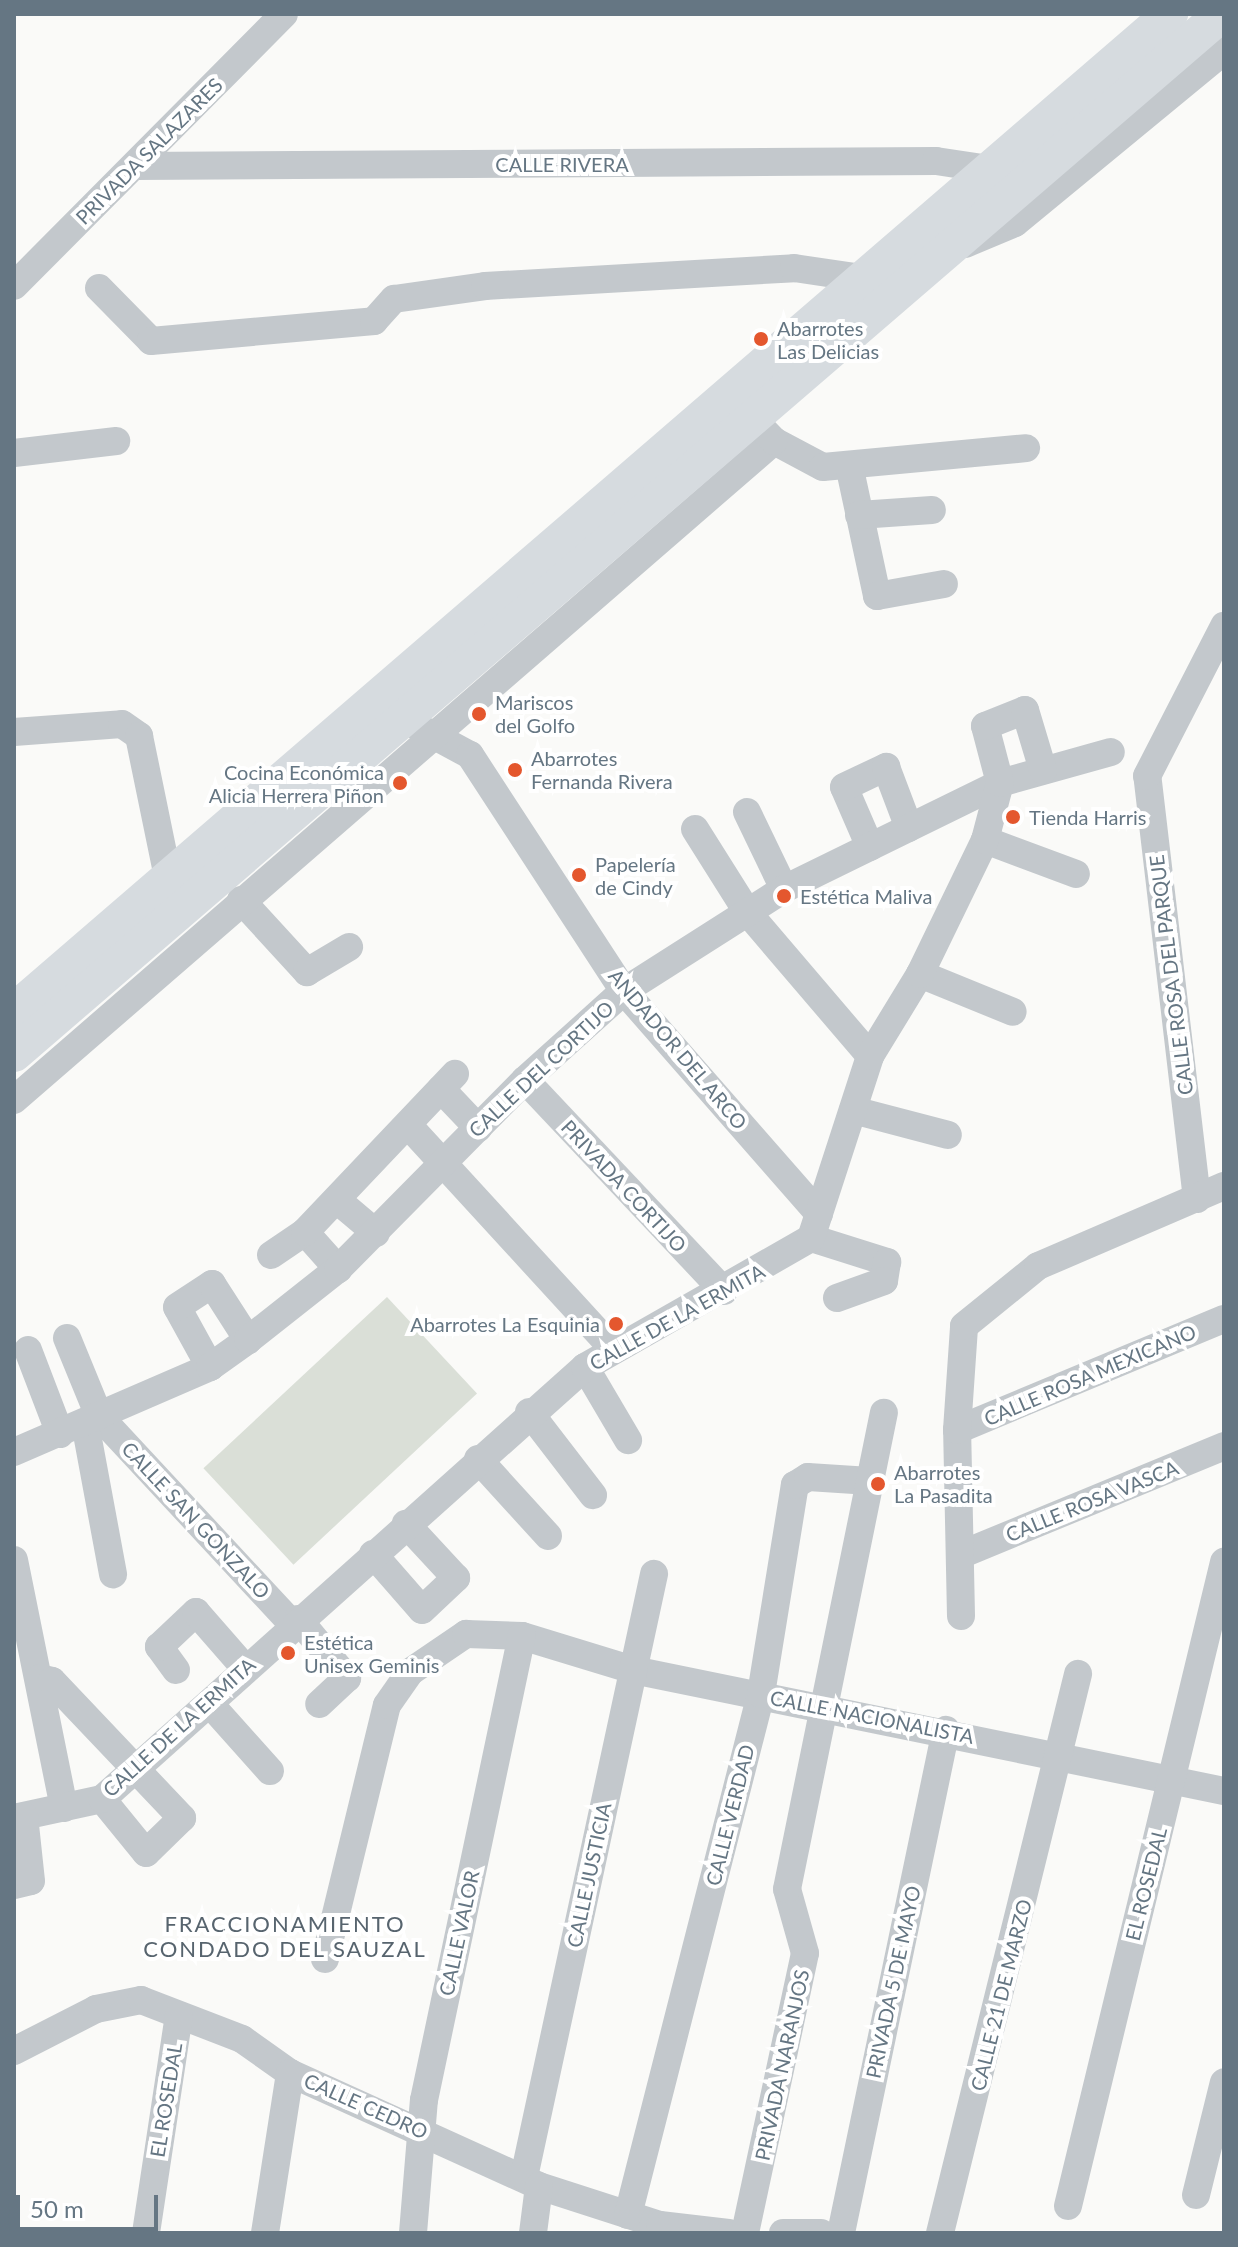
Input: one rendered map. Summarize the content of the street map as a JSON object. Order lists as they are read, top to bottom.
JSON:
{
  "streets": {
    "street": [
      "PRIVADA SALAZARES",
      "CALLE RIVERA",
      "CALLE ROSA DEL PARQUE",
      "ANDADOR DEL ARCO",
      "CALLE DEL CORTIJO",
      "PRIVADA CORTIJO",
      "CALLE DE LA ERMITA",
      "CALLE ROSA MEXICANO",
      "CALLE ROSA VASCA",
      "CALLE SAN GONZALO",
      "CALLE NACIONALISTA",
      "CALLE VERDAD",
      "CALLE JUSTICIA",
      "EL ROSEDAL",
      "CALLE VALOR",
      "PRIVADA 5 DE MAYO",
      "CALLE 21 DE MARZO",
      "PRIVADA NARANJOS",
      "CALLE CEDRO"
    ]
  },
  "crossings": [
    ["PRIVADA SALAZARES", "CALLE RIVERA"],
    ["ANDADOR DEL ARCO", "CALLE DEL CORTIJO"],
    ["ANDADOR DEL ARCO", "CALLE DE LA ERMITA"],
    ["CALLE DEL CORTIJO", "PRIVADA CORTIJO"],
    ["CALLE DEL CORTIJO", "CALLE SAN GONZALO"],
    ["PRIVADA CORTIJO", "CALLE DE LA ERMITA"],
    ["CALLE DE LA ERMITA", "CALLE SAN GONZALO"],
    ["CALLE NACIONALISTA", "CALLE VERDAD"],
    ["CALLE NACIONALISTA", "CALLE JUSTICIA"],
    ["CALLE NACIONALISTA", "EL ROSEDAL"],
    ["CALLE NACIONALISTA", "CALLE VALOR"],
    ["CALLE NACIONALISTA", "PRIVADA 5 DE MAYO"],
    ["CALLE NACIONALISTA", "CALLE 21 DE MARZO"],
    ["CALLE NACIONALISTA", "PRIVADA NARANJOS"],
    ["CALLE VERDAD", "PRIVADA NARANJOS"],
    ["CALLE VERDAD", "CALLE CEDRO"],
    ["CALLE JUSTICIA", "CALLE CEDRO"],
    ["EL ROSEDAL", "CALLE CEDRO"],
    ["CALLE VALOR", "CALLE CEDRO"]
  ],
  "districts": ["FRACCIONAMIENTO CONDADO DEL SAUZAL"],
  "places": [
    "Abarrotes Las Delicias",
    "Mariscos del Golfo",
    "Abarrotes Fernanda Rivera",
    "Cocina Económica Alicia Herrera Piñon",
    "Tienda Harris",
    "Papelería de Cindy",
    "Estética Maliva",
    "Abarrotes La Esquinia",
    "Abarrotes La Pasadita",
    "Estética Unisex Geminis"
  ],
  "scale_bar": "50 m"
}
